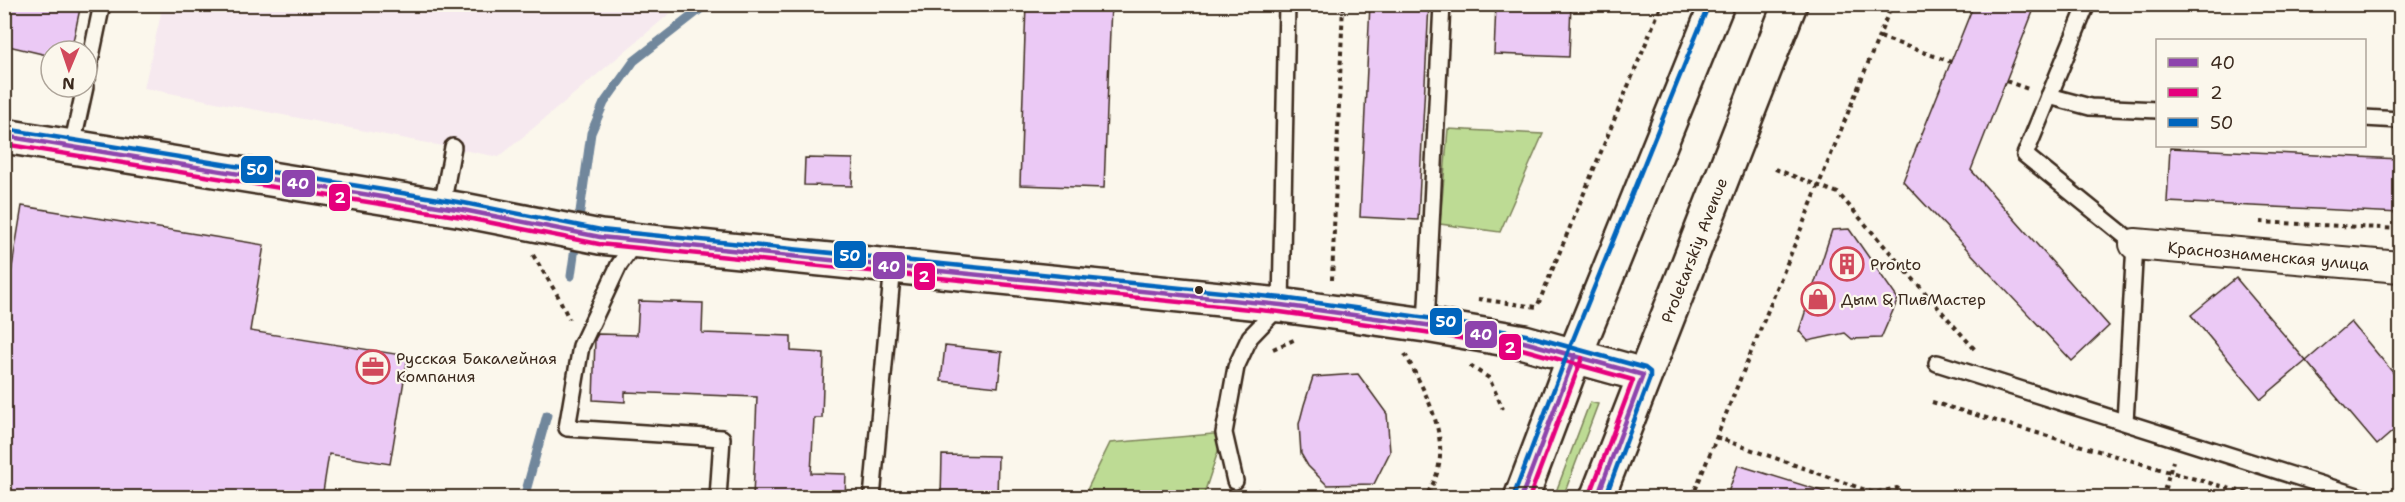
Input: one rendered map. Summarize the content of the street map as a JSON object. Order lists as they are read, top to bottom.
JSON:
{
  "streets": {
    "street": ["Proletarskiy Avenue", "Краснознаменская улица"]
  },
  "places": {
    "building": ["Pronto"],
    "shop": ["Дым & ПивМастер"],
    "office": ["Русская Бакалейная Компания"]
  },
  "lines": ["transit line 50", "transit line 40", "transit line 2"],
  "legend": ["40", "2", "50"],
  "north": "bottom"
}
